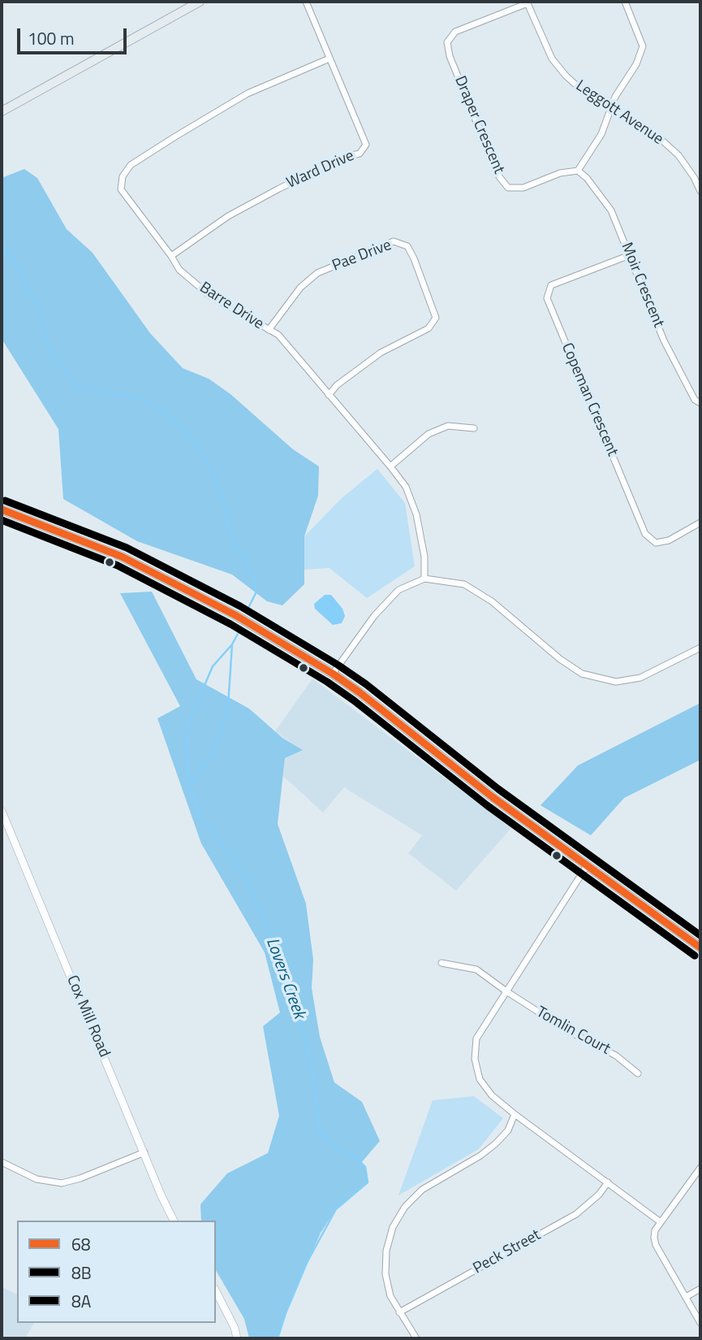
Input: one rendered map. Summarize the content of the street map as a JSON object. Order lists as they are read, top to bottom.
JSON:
{
  "streets": {
    "street": [
      "Leggott Avenue",
      "Draper Crescent",
      "Ward Drive",
      "Pae Drive",
      "Moir Crescent",
      "Barre Drive",
      "Copeman Crescent",
      "Cox Mill Road",
      "Tomlin Court",
      "Peck Street"
    ]
  },
  "crossings": [
    ["Leggott Avenue", "Draper Crescent"],
    ["Draper Crescent", "Moir Crescent"],
    ["Ward Drive", "Barre Drive"],
    ["Pae Drive", "Barre Drive"],
    ["Moir Crescent", "Copeman Crescent"]
  ],
  "water": ["Lovers Creek"],
  "lines": ["transit line 8A", "transit line 68", "transit line 8B"],
  "legend": ["68", "8B", "8A"],
  "scale_bar": "100 m"
}
